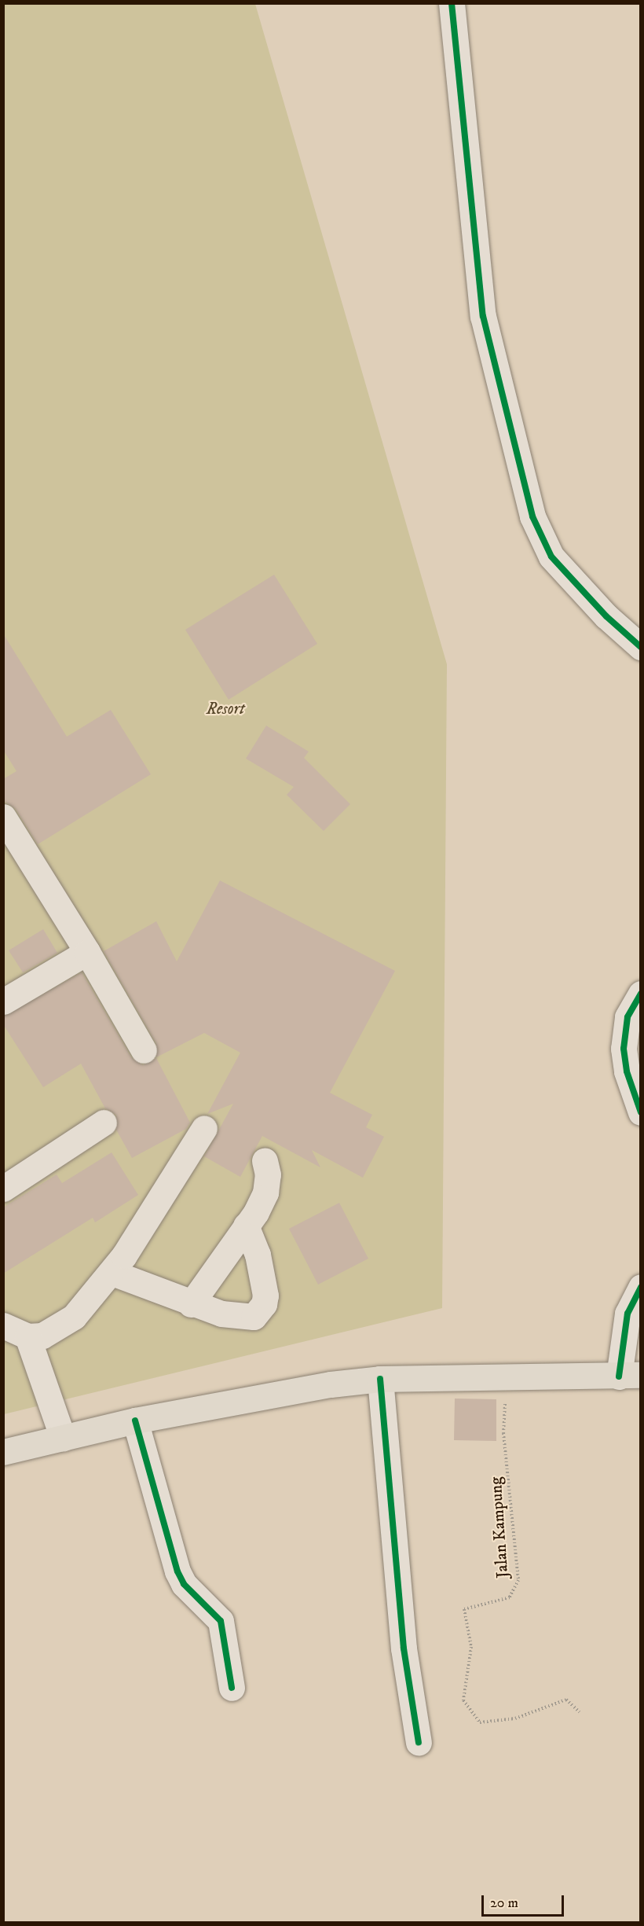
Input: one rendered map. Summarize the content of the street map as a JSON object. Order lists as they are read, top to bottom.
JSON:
{
  "streets": {
    "path": ["Jalan Kampung"]
  },
  "parks": ["Resort"],
  "scale_bar": "20 m"
}
